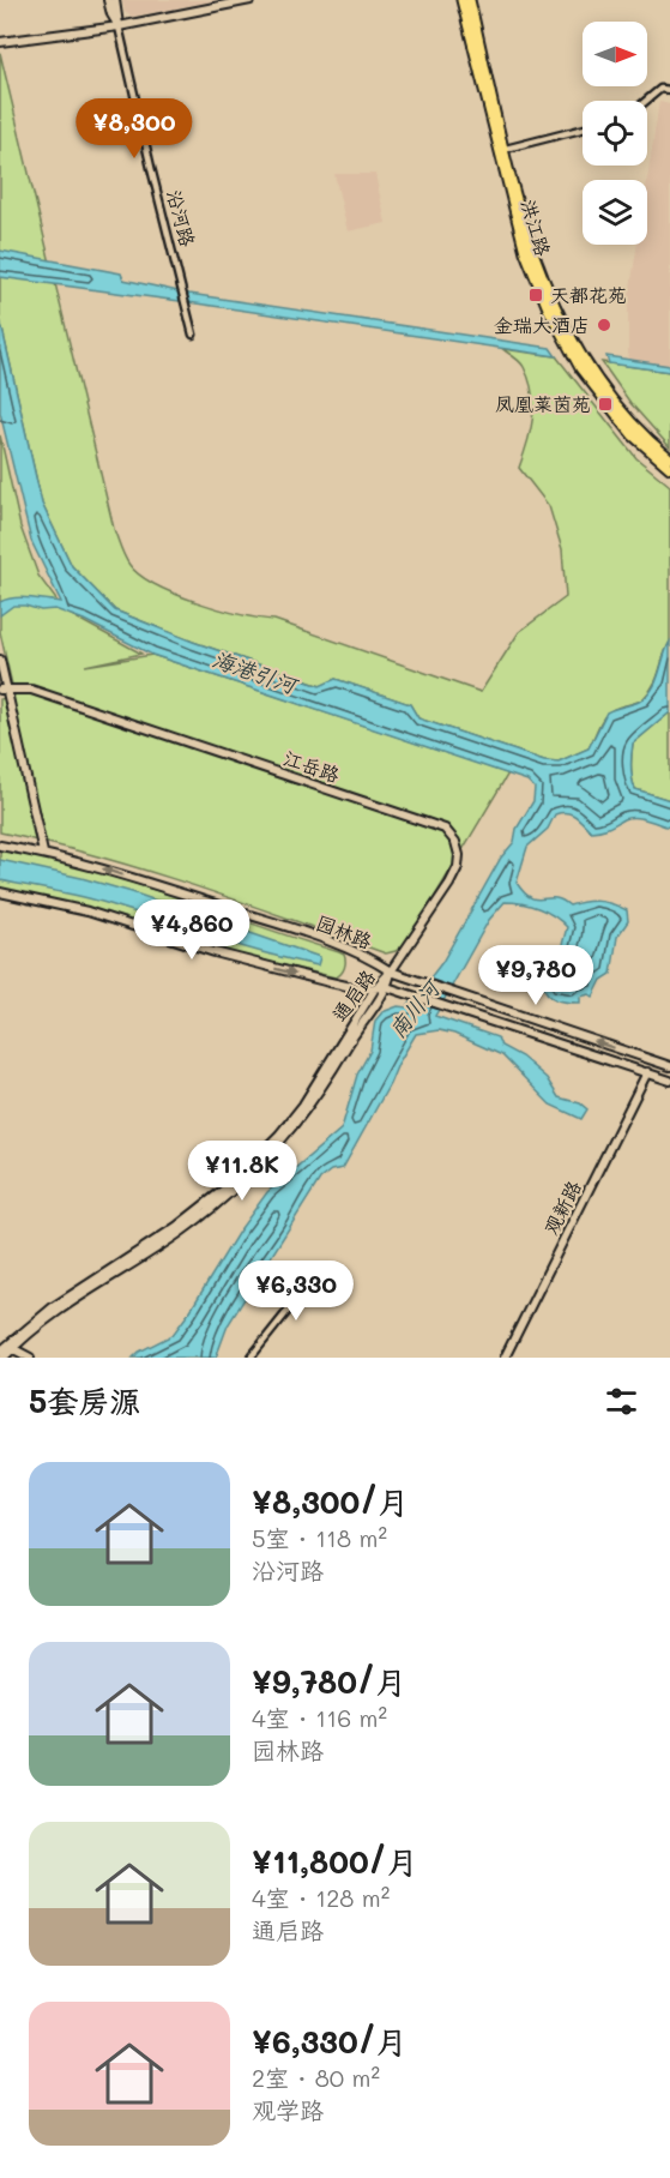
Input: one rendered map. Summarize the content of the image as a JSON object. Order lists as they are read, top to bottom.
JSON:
{
  "streets": {
    "main road": ["洪江路"],
    "street": [
      "沿河路",
      "江岳路",
      "园林路",
      "通启路",
      "观新路"
    ]
  },
  "crossings": [
    ["江岳路", "园林路"],
    ["江岳路", "通启路"],
    ["园林路", "通启路"]
  ],
  "water": ["海港引河", "南川河"],
  "places": {
    "transit": ["天都花苑", "凤凰莱茵苑"],
    "other": ["金瑞大酒店"]
  },
  "north": "right",
  "page": {
    "price": [
      "¥8,300",
      "¥4,860",
      "¥9,780",
      "¥11.8K",
      "¥6,330"
    ],
    "heading": "5套房源",
    "list": [
      {
        "name": "¥8,300/月",
        "note": "5室 · 118 m² · 沿河路"
      },
      {
        "name": "¥9,780/月",
        "note": "4室 · 116 m² · 园林路"
      },
      {
        "name": "¥11,800/月",
        "note": "4室 · 128 m² · 通启路"
      },
      {
        "name": "¥6,330/月",
        "note": "2室 · 80 m² · 观学路"
      }
    ]
  }
}
